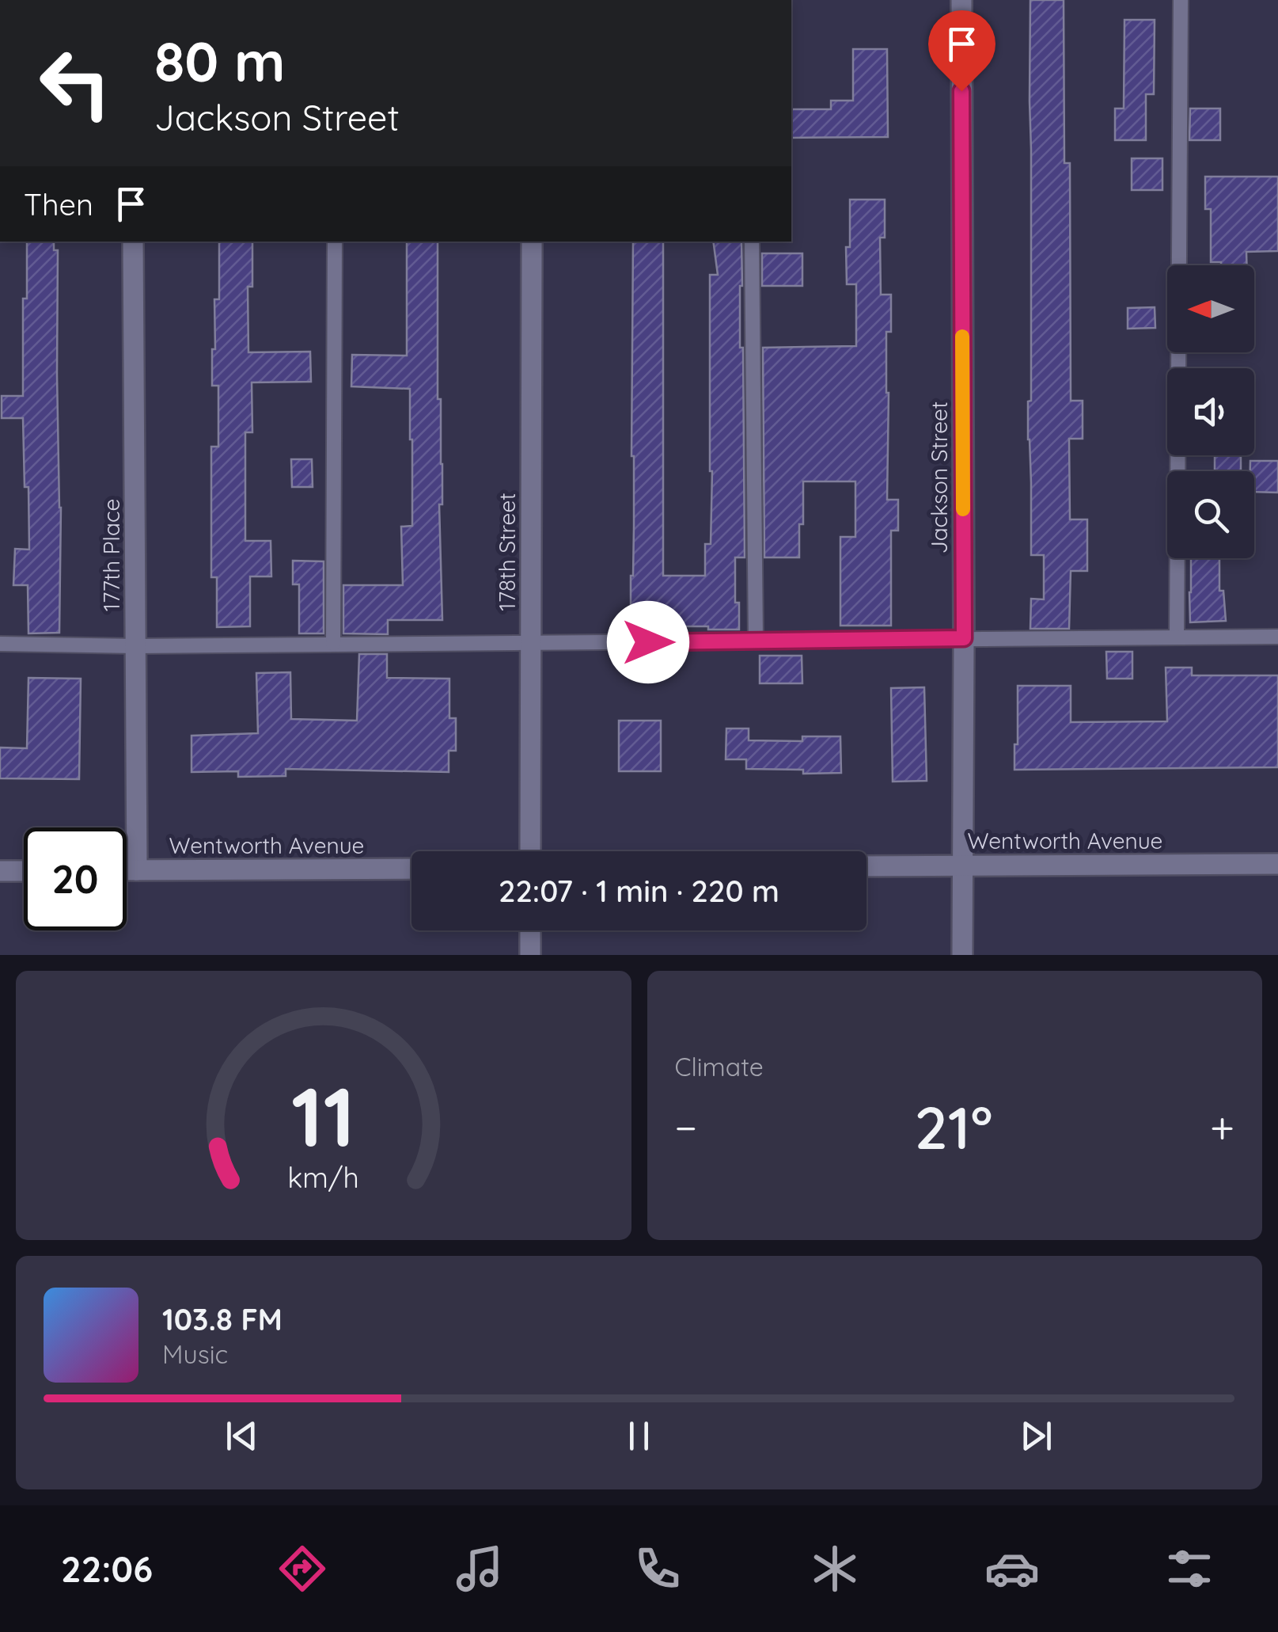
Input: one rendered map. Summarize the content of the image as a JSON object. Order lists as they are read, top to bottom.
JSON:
{
  "streets": {
    "street": [
      "Jackson Street",
      "178th Street",
      "177th Place",
      "Wentworth Avenue"
    ]
  },
  "crossings": [
    ["Jackson Street", "Wentworth Avenue"],
    ["177th Place", "Wentworth Avenue"]
  ],
  "north": "left",
  "page": {
    "turn": ["80 m", "Jackson Street"],
    "then": "Then",
    "limit": "20",
    "trip": "22:07 · 1 min · 220 m",
    "tile": "Climate",
    "heat": ["−", "21°", "+"],
    "song": ["103.8 FM", "Music"],
    "tabs": "22:06",
    "gauge": ["11", "km/h"]
  }
}
